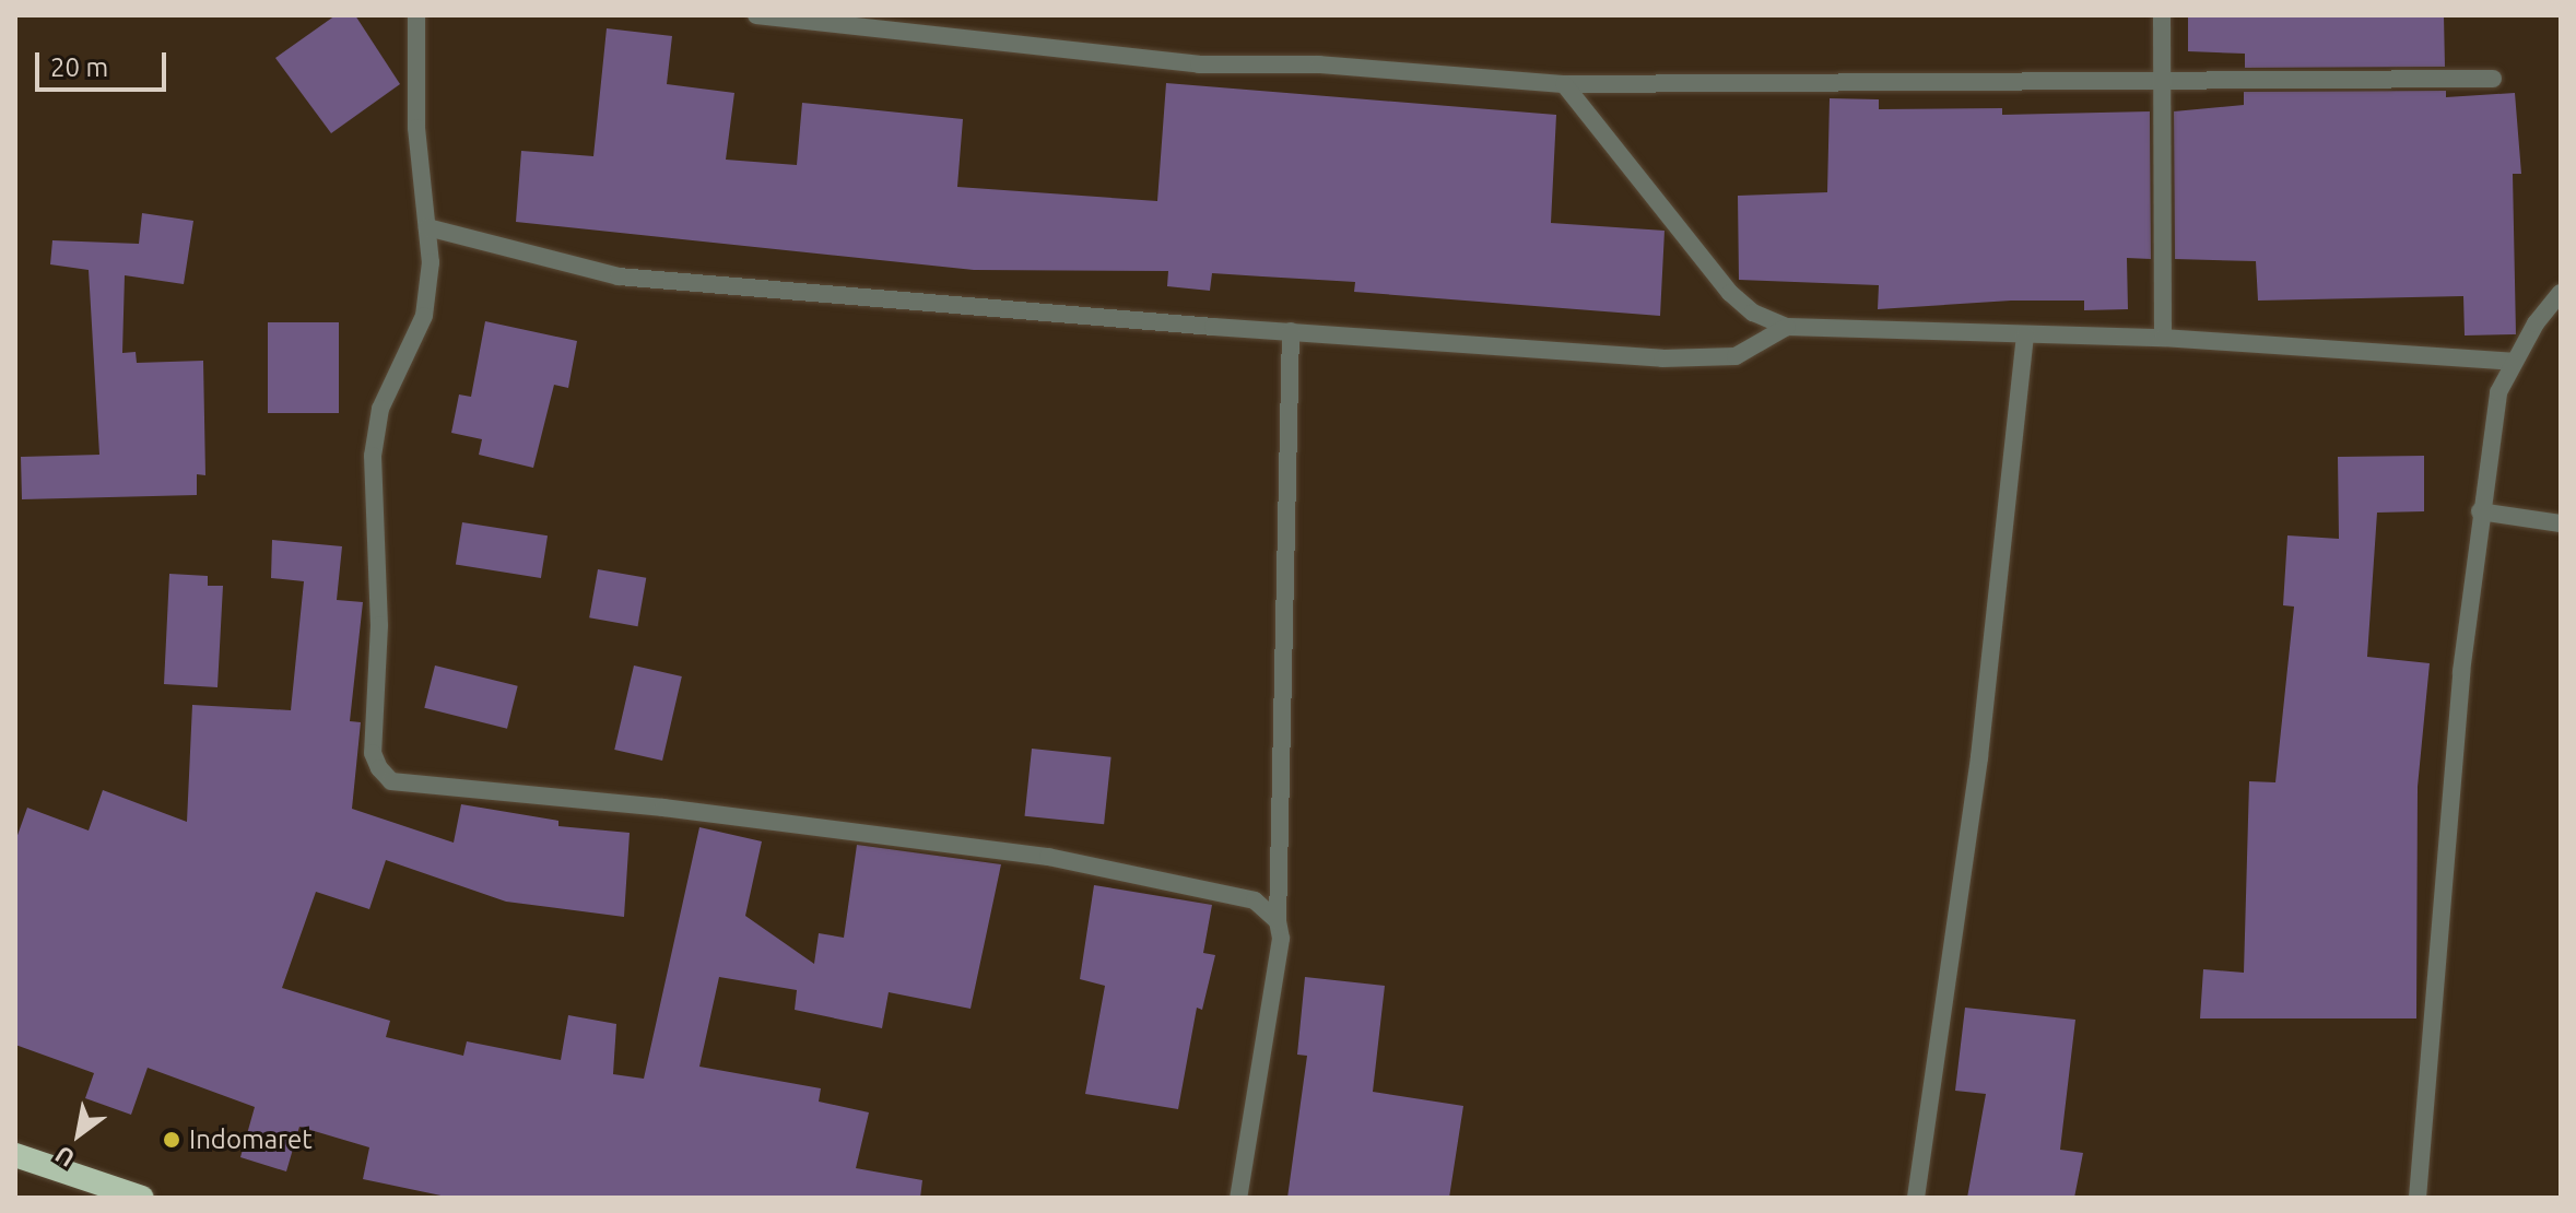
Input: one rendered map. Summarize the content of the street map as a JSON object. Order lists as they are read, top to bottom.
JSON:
{
  "places": ["Indomaret"],
  "scale_bar": "20 m",
  "north": "bottom left"
}
